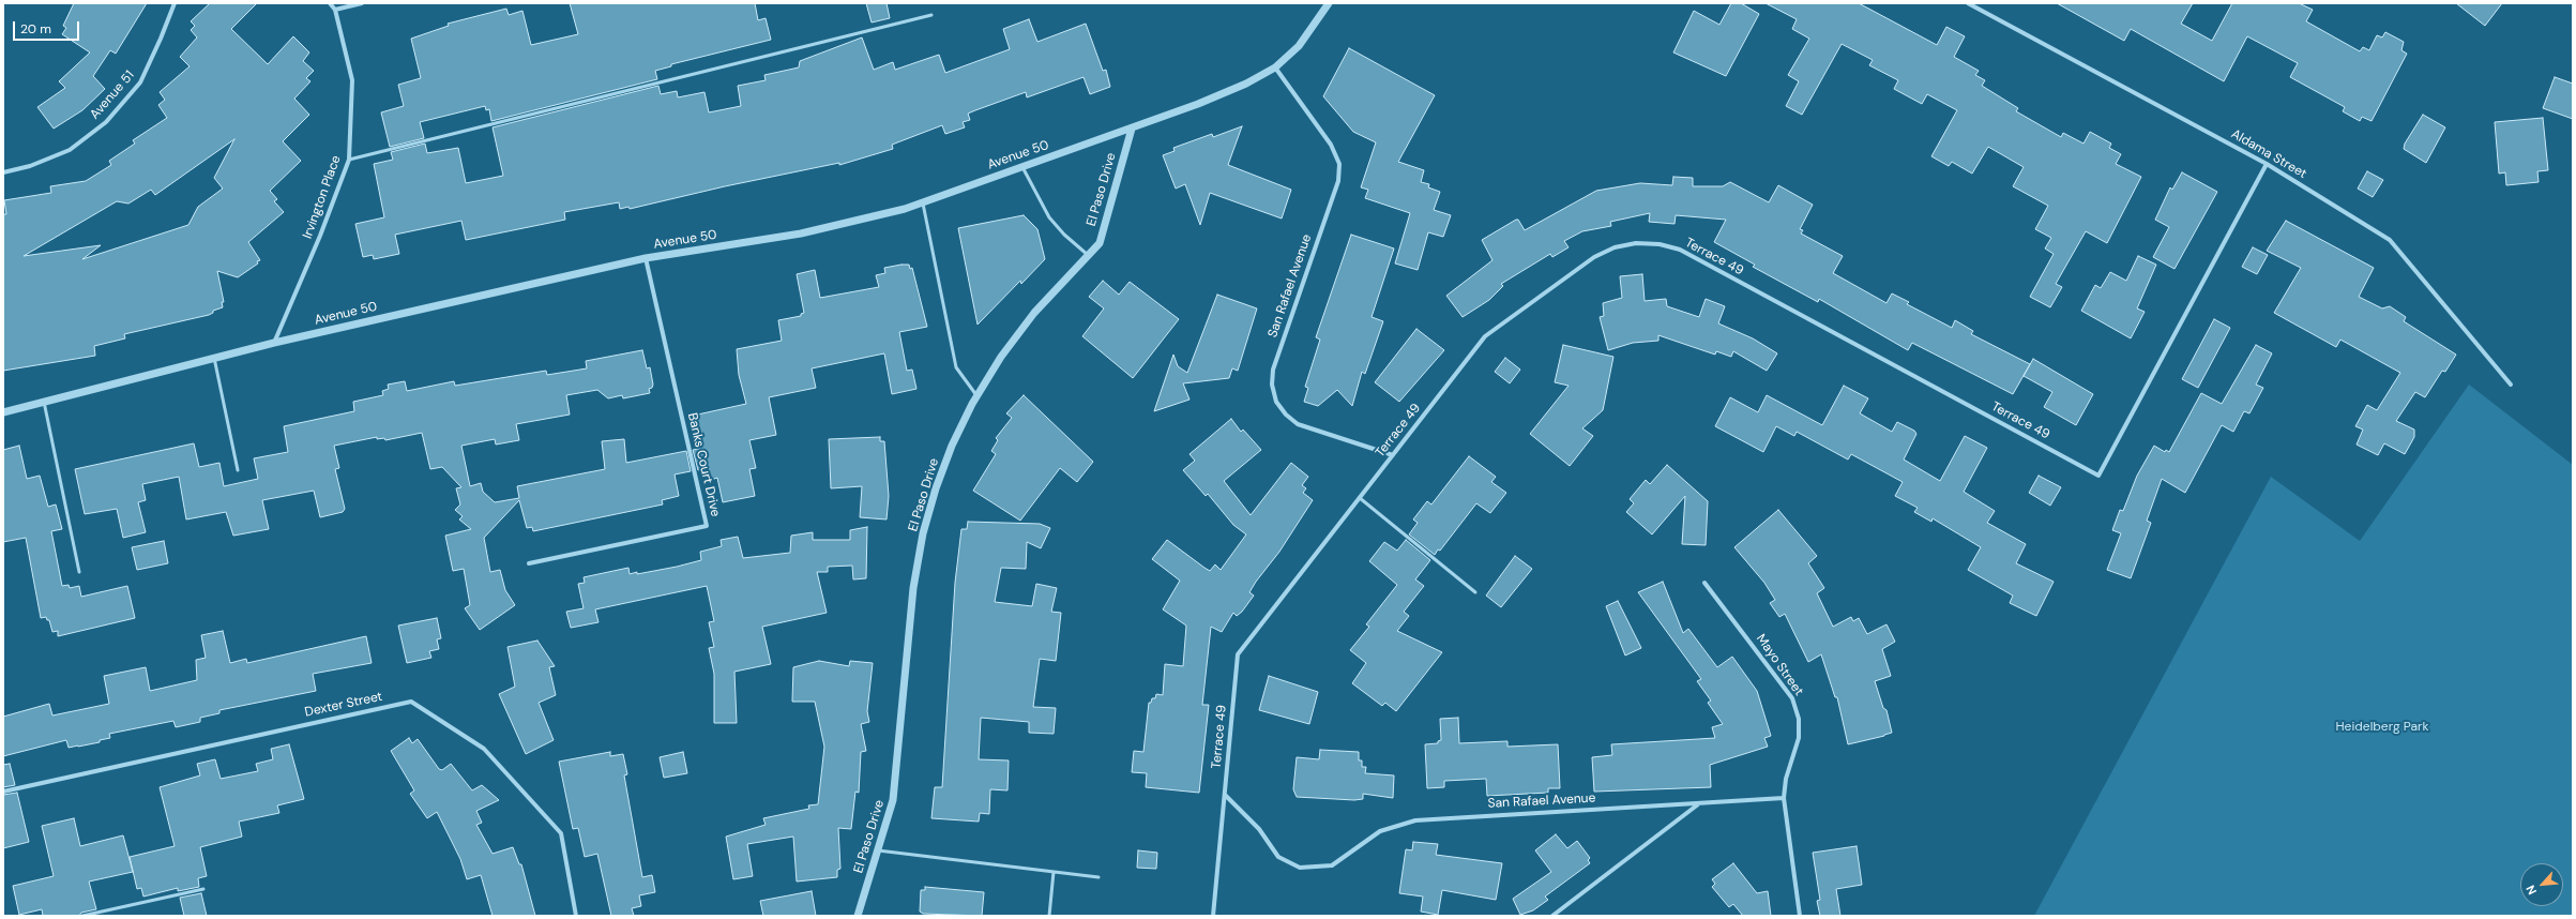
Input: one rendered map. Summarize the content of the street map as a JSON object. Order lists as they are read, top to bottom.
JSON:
{
  "streets": {
    "street": [
      "Avenue 51",
      "Aldama Street",
      "Avenue 50",
      "El Paso Drive",
      "Irvington Place",
      "Terrace 49",
      "San Rafael Avenue",
      "Banks Court Drive",
      "Mayo Street",
      "Dexter Street"
    ]
  },
  "crossings": [
    ["Aldama Street", "Terrace 49"],
    ["Avenue 50", "El Paso Drive"],
    ["Avenue 50", "Irvington Place"],
    ["Avenue 50", "San Rafael Avenue"],
    ["Avenue 50", "Banks Court Drive"],
    ["Terrace 49", "San Rafael Avenue"],
    ["San Rafael Avenue", "Mayo Street"]
  ],
  "parks": ["Heidelberg Park"],
  "scale_bar": "20 m",
  "north": "bottom left"
}
